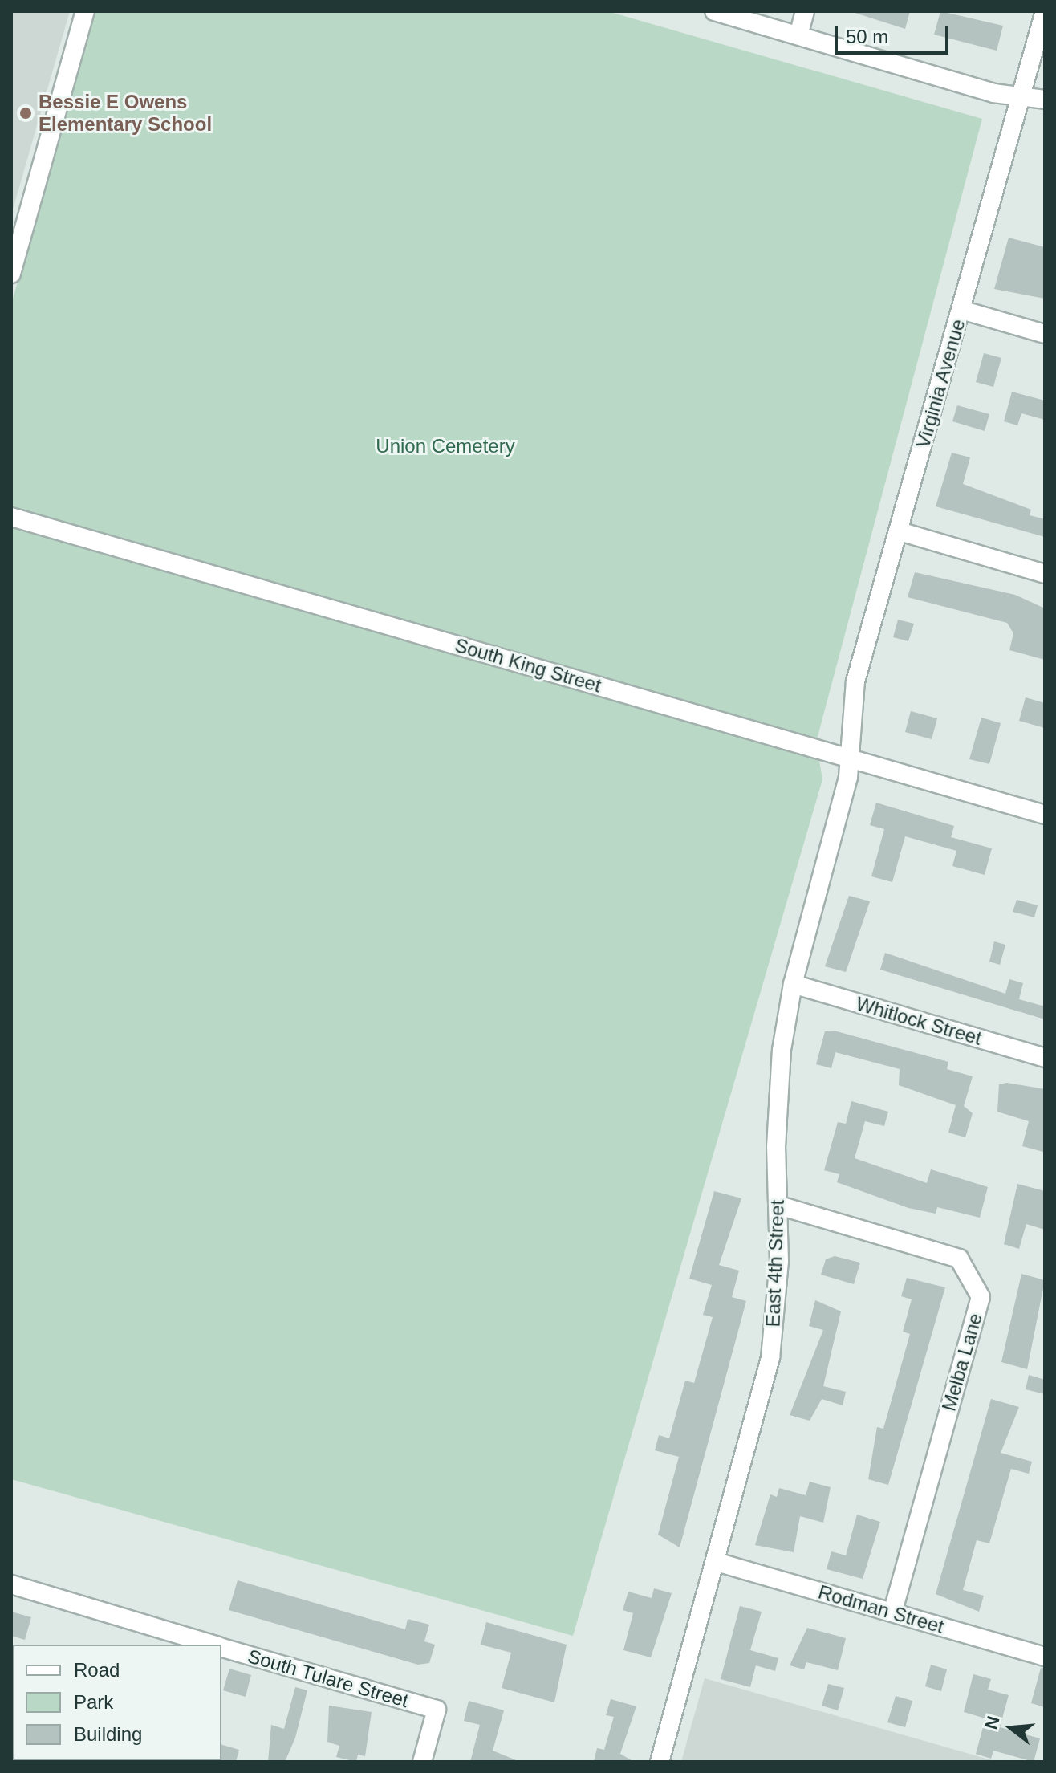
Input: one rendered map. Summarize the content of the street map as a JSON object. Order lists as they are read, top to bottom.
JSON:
{
  "streets": {
    "street": [
      "Virginia Avenue",
      "South King Street",
      "Whitlock Street",
      "East 4th Street",
      "Melba Lane",
      "Rodman Street",
      "South Tulare Street"
    ]
  },
  "crossings": [
    ["Virginia Avenue", "South King Street"],
    ["Virginia Avenue", "East 4th Street"],
    ["South King Street", "East 4th Street"],
    ["Whitlock Street", "East 4th Street"],
    ["East 4th Street", "Melba Lane"],
    ["East 4th Street", "Rodman Street"],
    ["Melba Lane", "Rodman Street"]
  ],
  "parks": ["Union Cemetery"],
  "places": ["Bessie E Owens Elementary School"],
  "legend": ["Road", "Park", "Building"],
  "scale_bar": "50 m",
  "north": "left"
}
